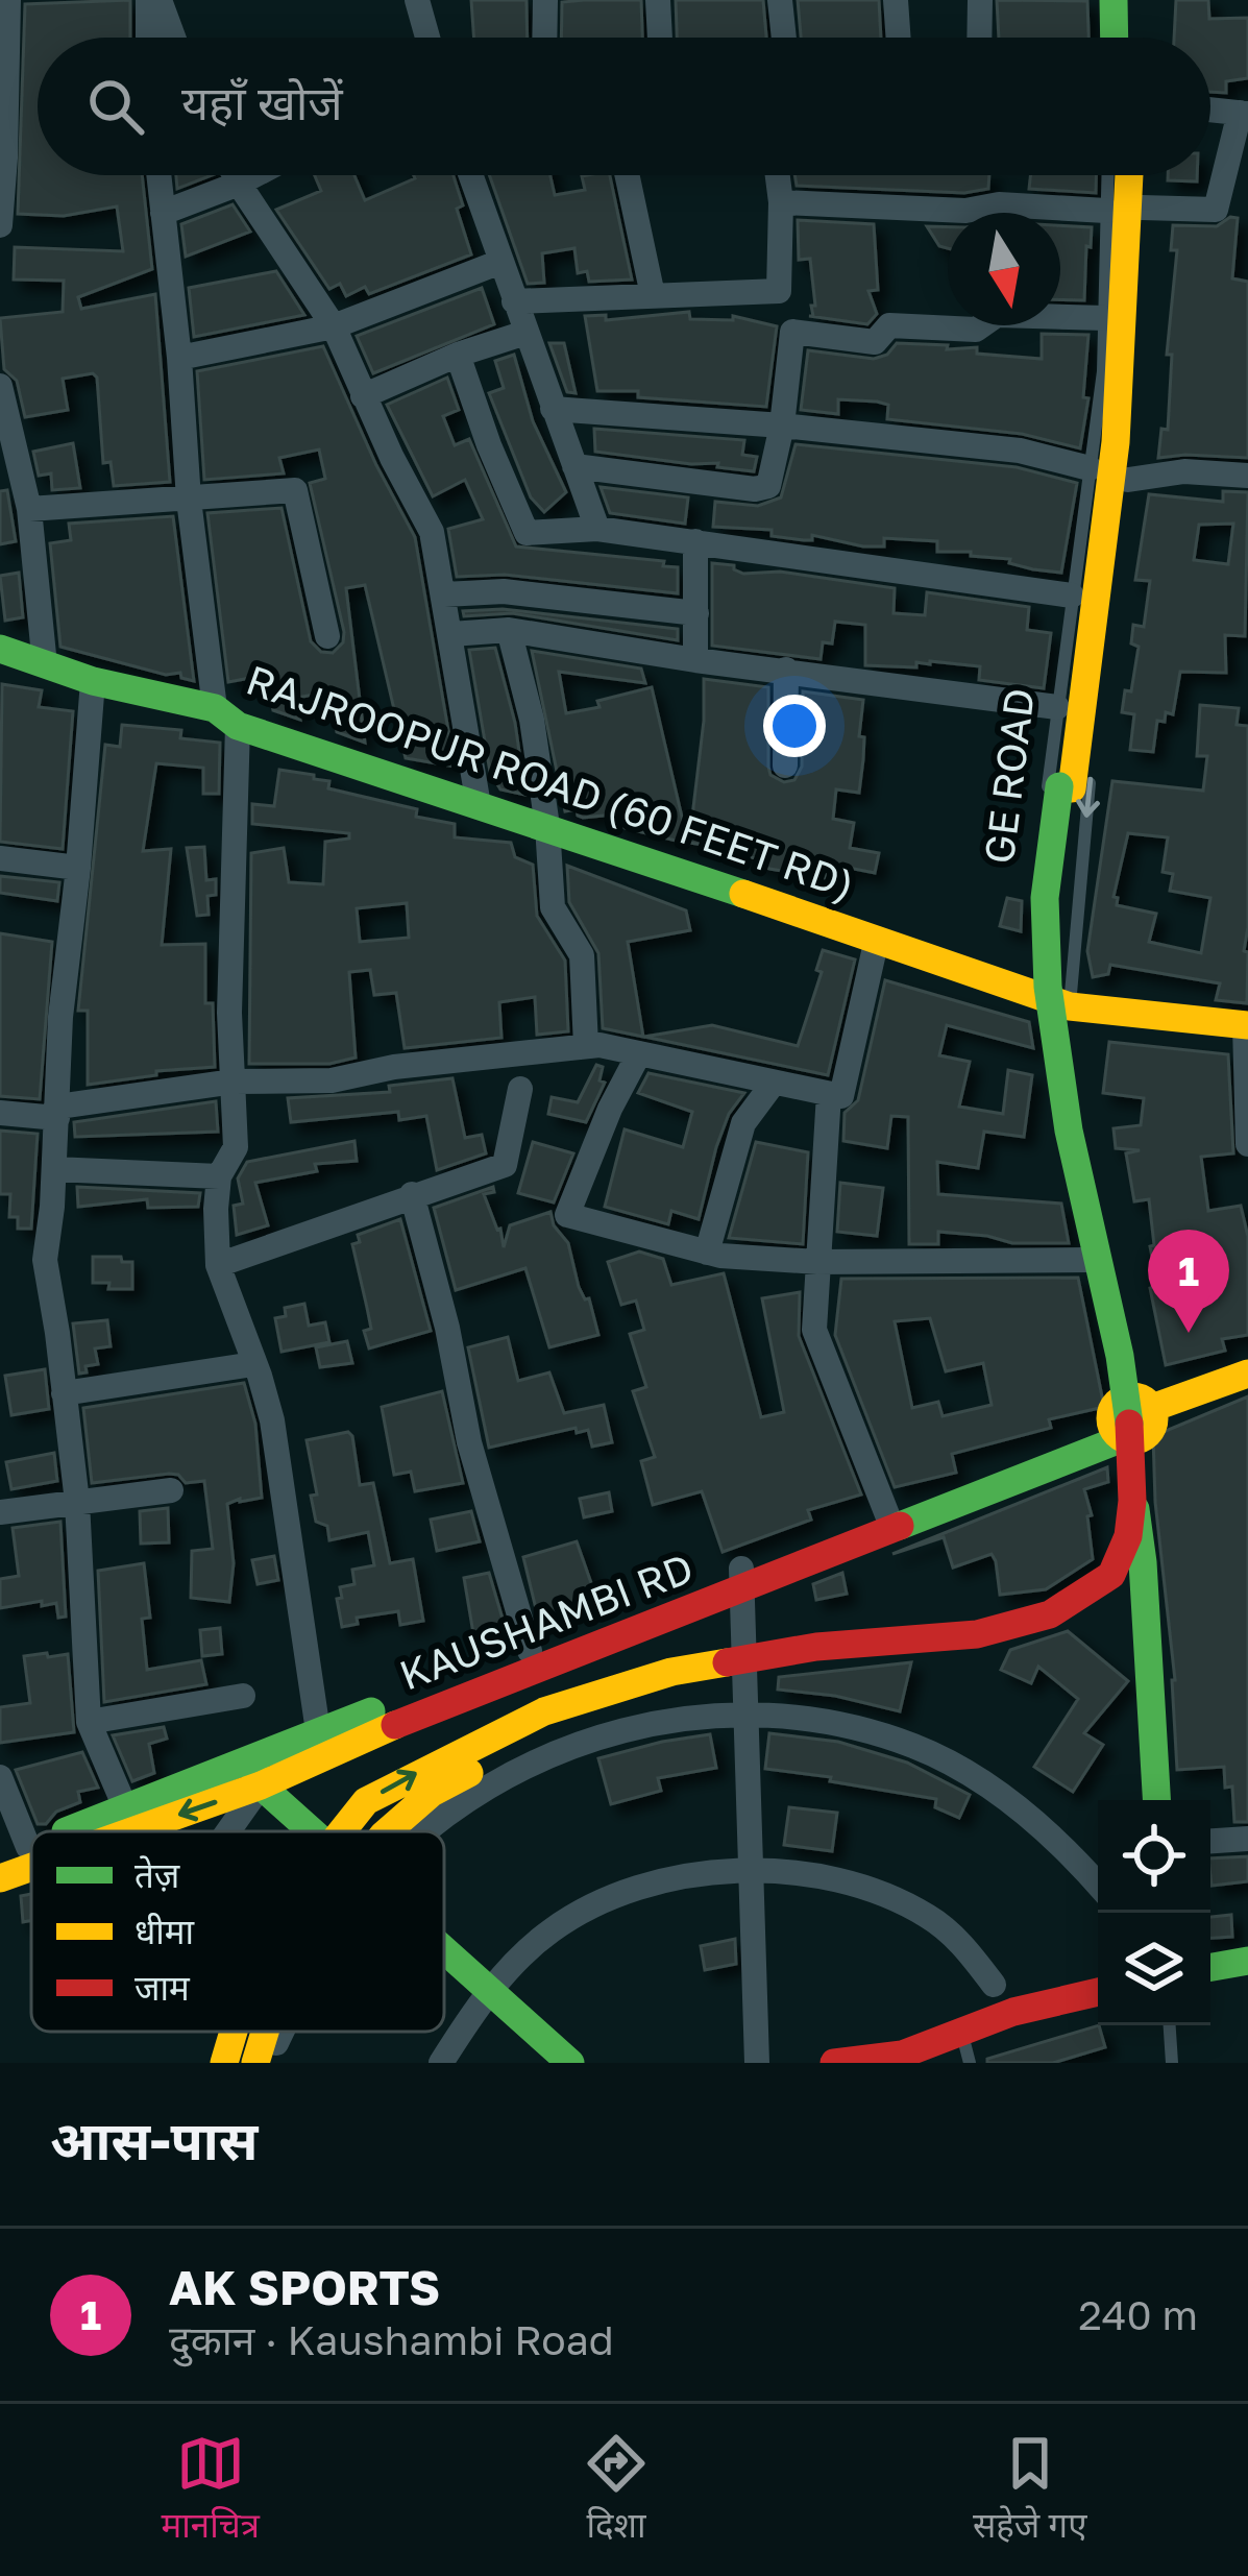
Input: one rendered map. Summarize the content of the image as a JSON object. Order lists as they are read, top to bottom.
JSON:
{
  "streets": {
    "main road": ["GE ROAD", "RAJROOPUR ROAD (60 FEET RD)", "KAUSHAMBI RD"]
  },
  "crossings": [
    ["GE ROAD", "RAJROOPUR ROAD (60 FEET RD)"],
    ["GE ROAD", "KAUSHAMBI RD"]
  ],
  "legend": ["तेज़", "धीमा", "जाम"],
  "north": "bottom",
  "page": {
    "search": "यहाँ खोजें",
    "pins": "1",
    "heading": "आस-पास",
    "list": [
      {
        "mark": "1",
        "name": "AK SPORTS",
        "note": "दुकान · Kaushambi Road",
        "value": "240 m"
      }
    ],
    "nav": ["मानचित्र", "दिशा", "सहेजे गए"]
  }
}
